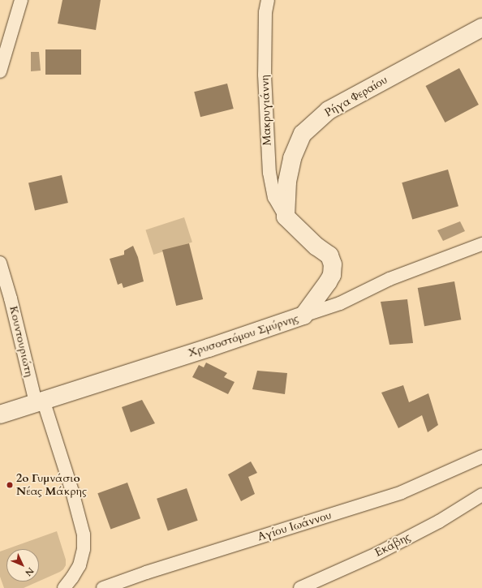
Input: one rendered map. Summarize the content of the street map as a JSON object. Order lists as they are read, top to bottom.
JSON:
{
  "streets": {
    "street": [
      "Ρήγα Φεραίου",
      "Μακρυγιάννη",
      "Χρυσοστόμου Σμύρνης",
      "Κουντουριώτη",
      "Αγίου Ιωάννου",
      "Εκάβης"
    ]
  },
  "crossings": [
    ["Ρήγα Φεραίου", "Μακρυγιάννη"],
    ["Χρυσοστόμου Σμύρνης", "Κουντουριώτη"]
  ],
  "places": ["2ο Γυμνάσιο Νέας Μάκρης"],
  "north": "bottom right"
}
